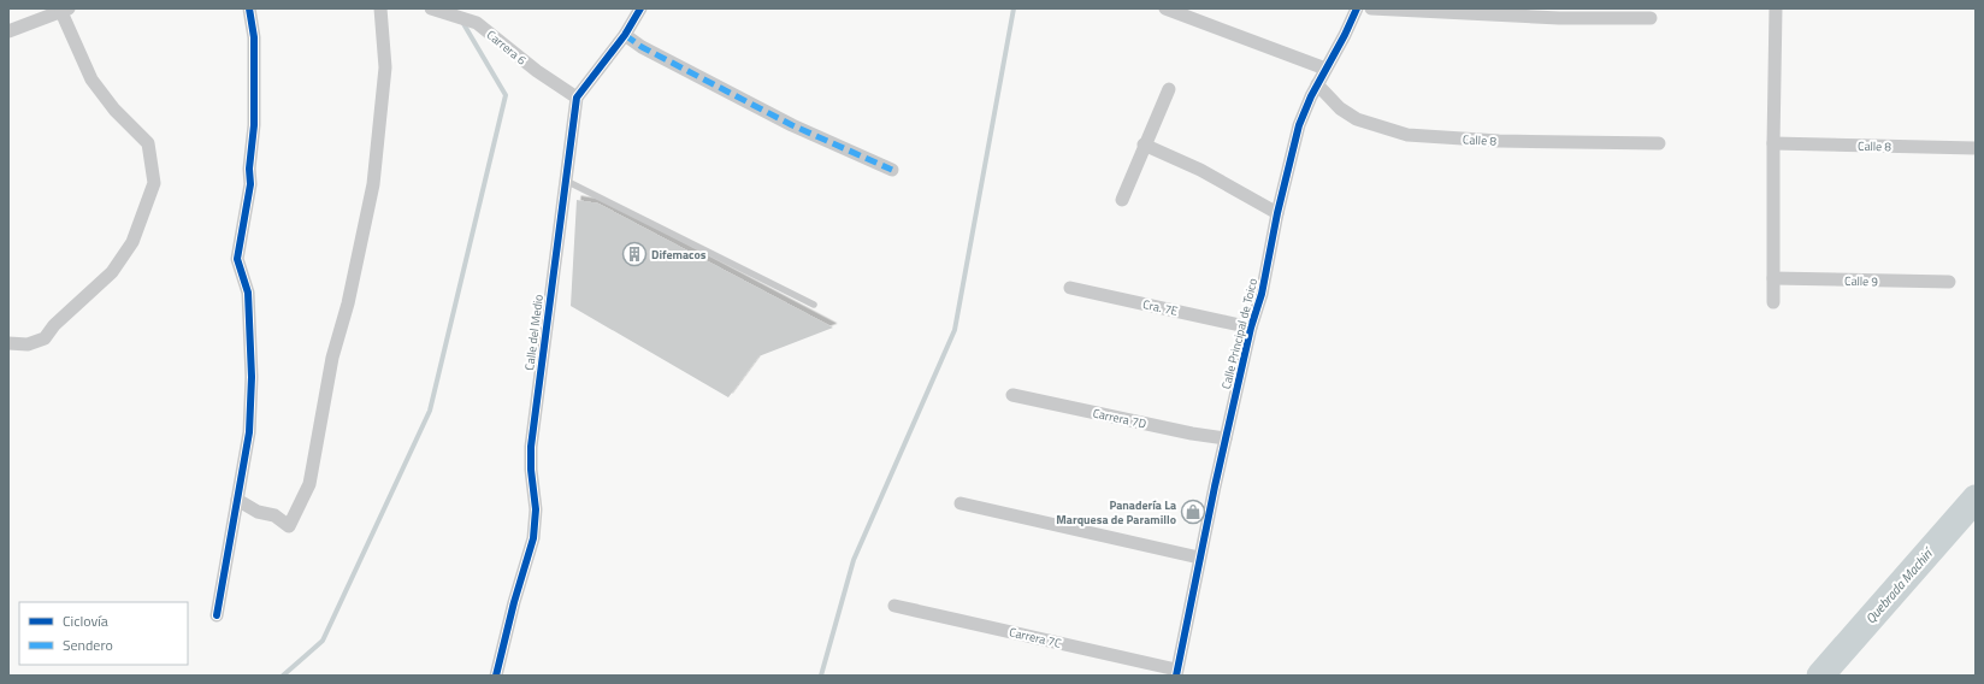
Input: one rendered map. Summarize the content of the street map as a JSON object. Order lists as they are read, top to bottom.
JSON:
{
  "streets": {
    "street": [
      "Carrera 6",
      "Calle 8",
      "Calle 9",
      "Cra. 7E",
      "Calle del Medio",
      "Calle Principal de Toico",
      "Carrera 7D",
      "Carrera 7C"
    ]
  },
  "crossings": [
    ["Carrera 6", "Calle del Medio"],
    ["Calle 8", "Calle Principal de Toico"],
    ["Cra. 7E", "Calle Principal de Toico"],
    ["Calle Principal de Toico", "Carrera 7D"],
    ["Calle Principal de Toico", "Carrera 7C"]
  ],
  "water": ["Quebrada Machirí"],
  "places": {
    "building": ["Difemacos"],
    "shop": ["Panadería La Marquesa de Paramillo"]
  },
  "legend": ["Ciclovía", "Sendero"]
}
